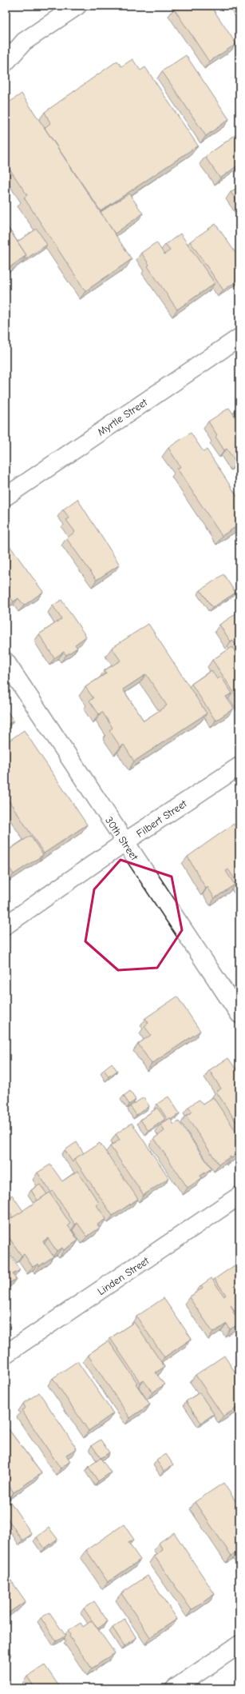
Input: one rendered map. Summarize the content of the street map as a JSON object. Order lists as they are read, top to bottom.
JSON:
{
  "streets": {
    "street": [
      "Myrtle Street",
      "Filbert Street",
      "30th Street",
      "Linden Street"
    ]
  },
  "crossings": [
    ["Filbert Street", "30th Street"]
  ]
}
